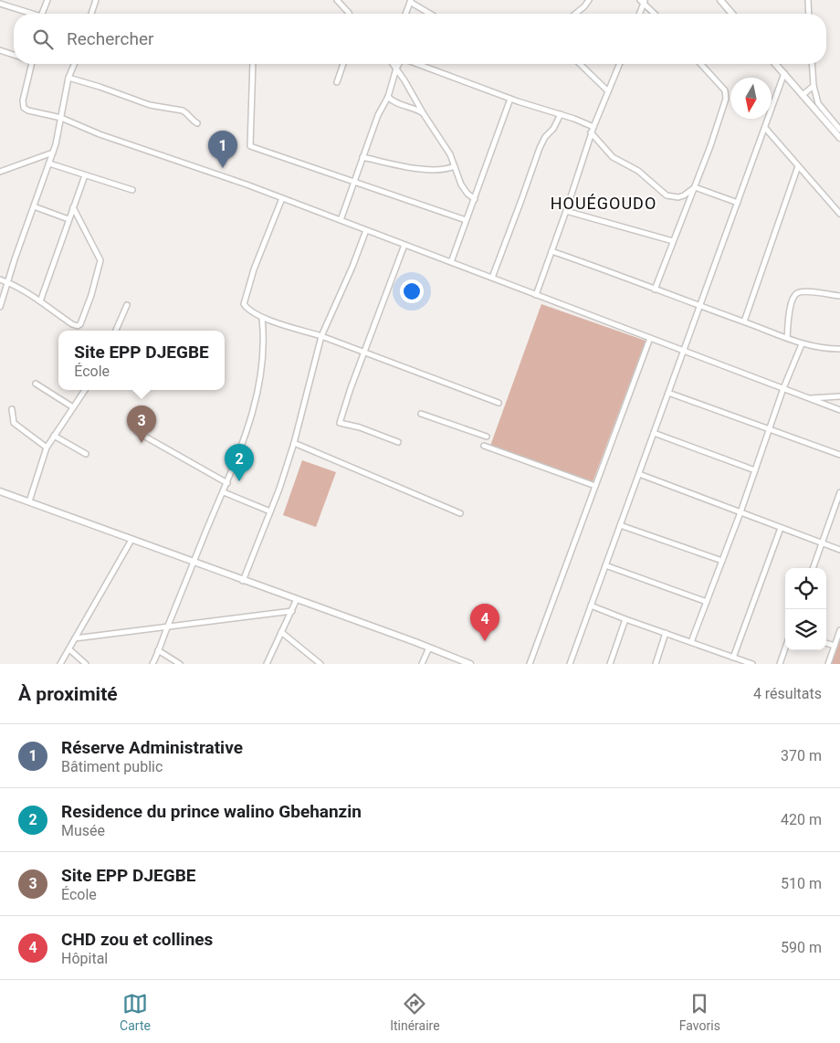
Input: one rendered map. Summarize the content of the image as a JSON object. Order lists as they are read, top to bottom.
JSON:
{
  "districts": ["HOUÉGOUDO"],
  "north": "bottom",
  "page": {
    "search": "Rechercher",
    "pins": [
      "1",
      "3",
      "2",
      "4"
    ],
    "popup": ["Site EPP DJEGBE", "École"],
    "heading": ["À proximité", "4 résultats"],
    "list": [
      {
        "mark": "1",
        "name": "Réserve Administrative",
        "note": "Bâtiment public",
        "value": "370 m"
      },
      {
        "mark": "2",
        "name": "Residence du prince walino Gbehanzin",
        "note": "Musée",
        "value": "420 m"
      },
      {
        "mark": "3",
        "name": "Site EPP DJEGBE",
        "note": "École",
        "value": "510 m"
      },
      {
        "mark": "4",
        "name": "CHD zou et collines",
        "note": "Hôpital",
        "value": "590 m"
      }
    ],
    "nav": ["Carte", "Itinéraire", "Favoris"]
  }
}
